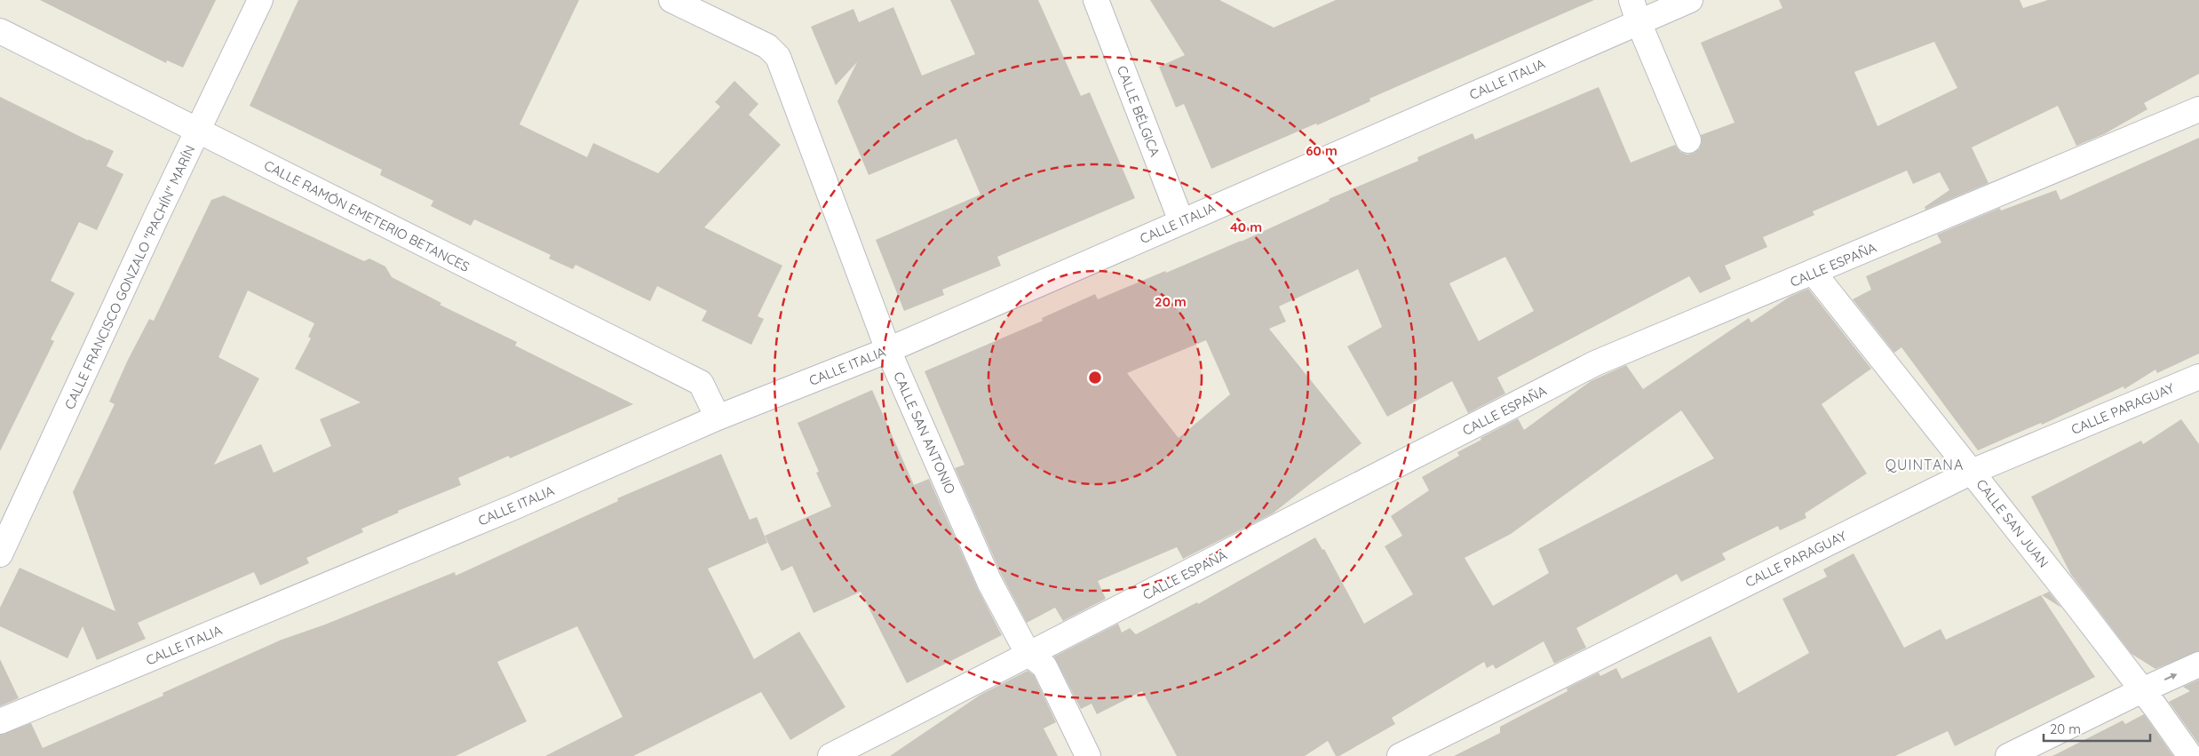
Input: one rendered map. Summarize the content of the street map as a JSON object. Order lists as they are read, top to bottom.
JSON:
{
  "streets": {
    "street": [
      "CALLE ITALIA",
      "CALLE BÉLGICA",
      "CALLE RAMÓN EMETERIO BETANCES",
      "CALLE ESPAÑA",
      "CALLE FRANCISCO GONZALO \"PACHÍN\" MARÍN",
      "CALLE PARAGUAY",
      "CALLE SAN ANTONIO",
      "CALLE SAN JUAN"
    ]
  },
  "crossings": [
    ["CALLE ITALIA", "CALLE BÉLGICA"],
    ["CALLE ITALIA", "CALLE RAMÓN EMETERIO BETANCES"],
    ["CALLE ITALIA", "CALLE SAN ANTONIO"],
    ["CALLE RAMÓN EMETERIO BETANCES", "CALLE FRANCISCO GONZALO \"PACHÍN\" MARÍN"],
    ["CALLE ESPAÑA", "CALLE SAN ANTONIO"],
    ["CALLE ESPAÑA", "CALLE SAN JUAN"],
    ["CALLE PARAGUAY", "CALLE SAN JUAN"]
  ],
  "districts": ["QUINTANA"],
  "scale_bar": "20 m",
  "rings": ["60 m", "40 m", "20 m"]
}
